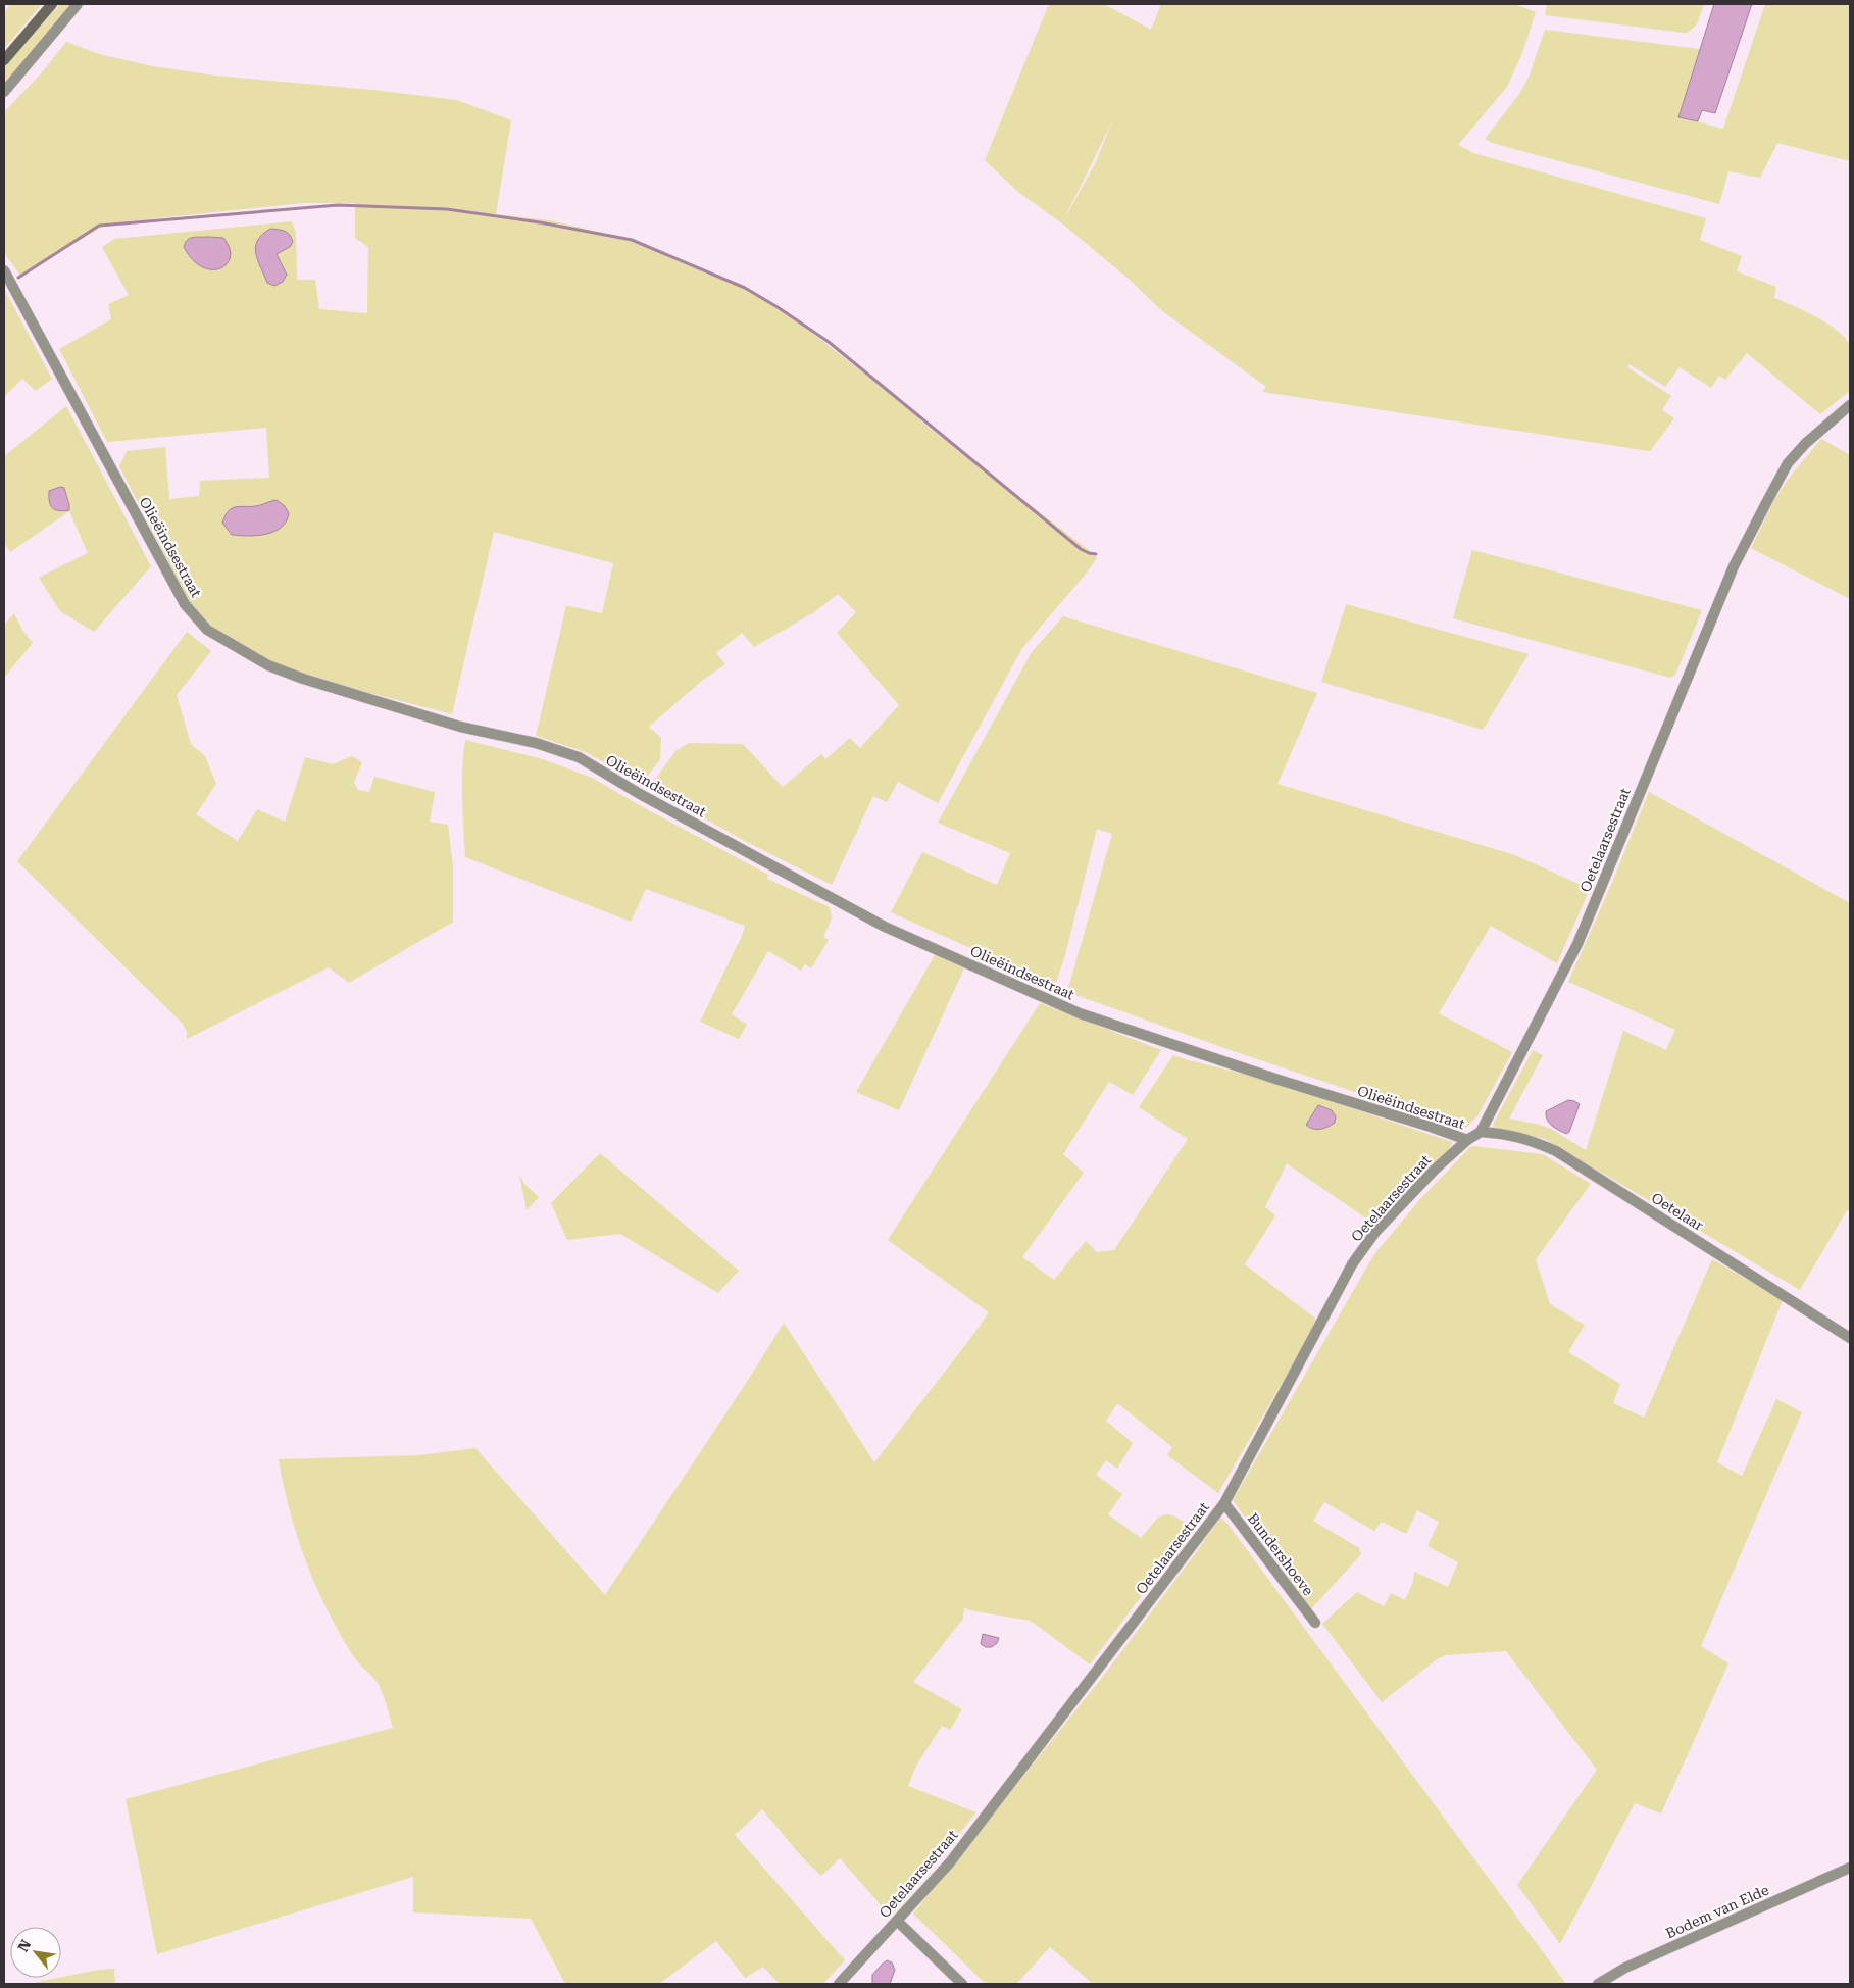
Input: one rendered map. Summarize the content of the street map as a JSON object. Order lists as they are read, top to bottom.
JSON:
{
  "streets": {
    "street": [
      "Olieëindsestraat",
      "Oetelaarsestraat",
      "Oetelaar",
      "Bundershoeve",
      "Bodem van Elde"
    ]
  },
  "crossings": [
    ["Olieëindsestraat", "Oetelaarsestraat"],
    ["Oetelaarsestraat", "Oetelaar"],
    ["Oetelaarsestraat", "Bundershoeve"]
  ],
  "north": "top left"
}
